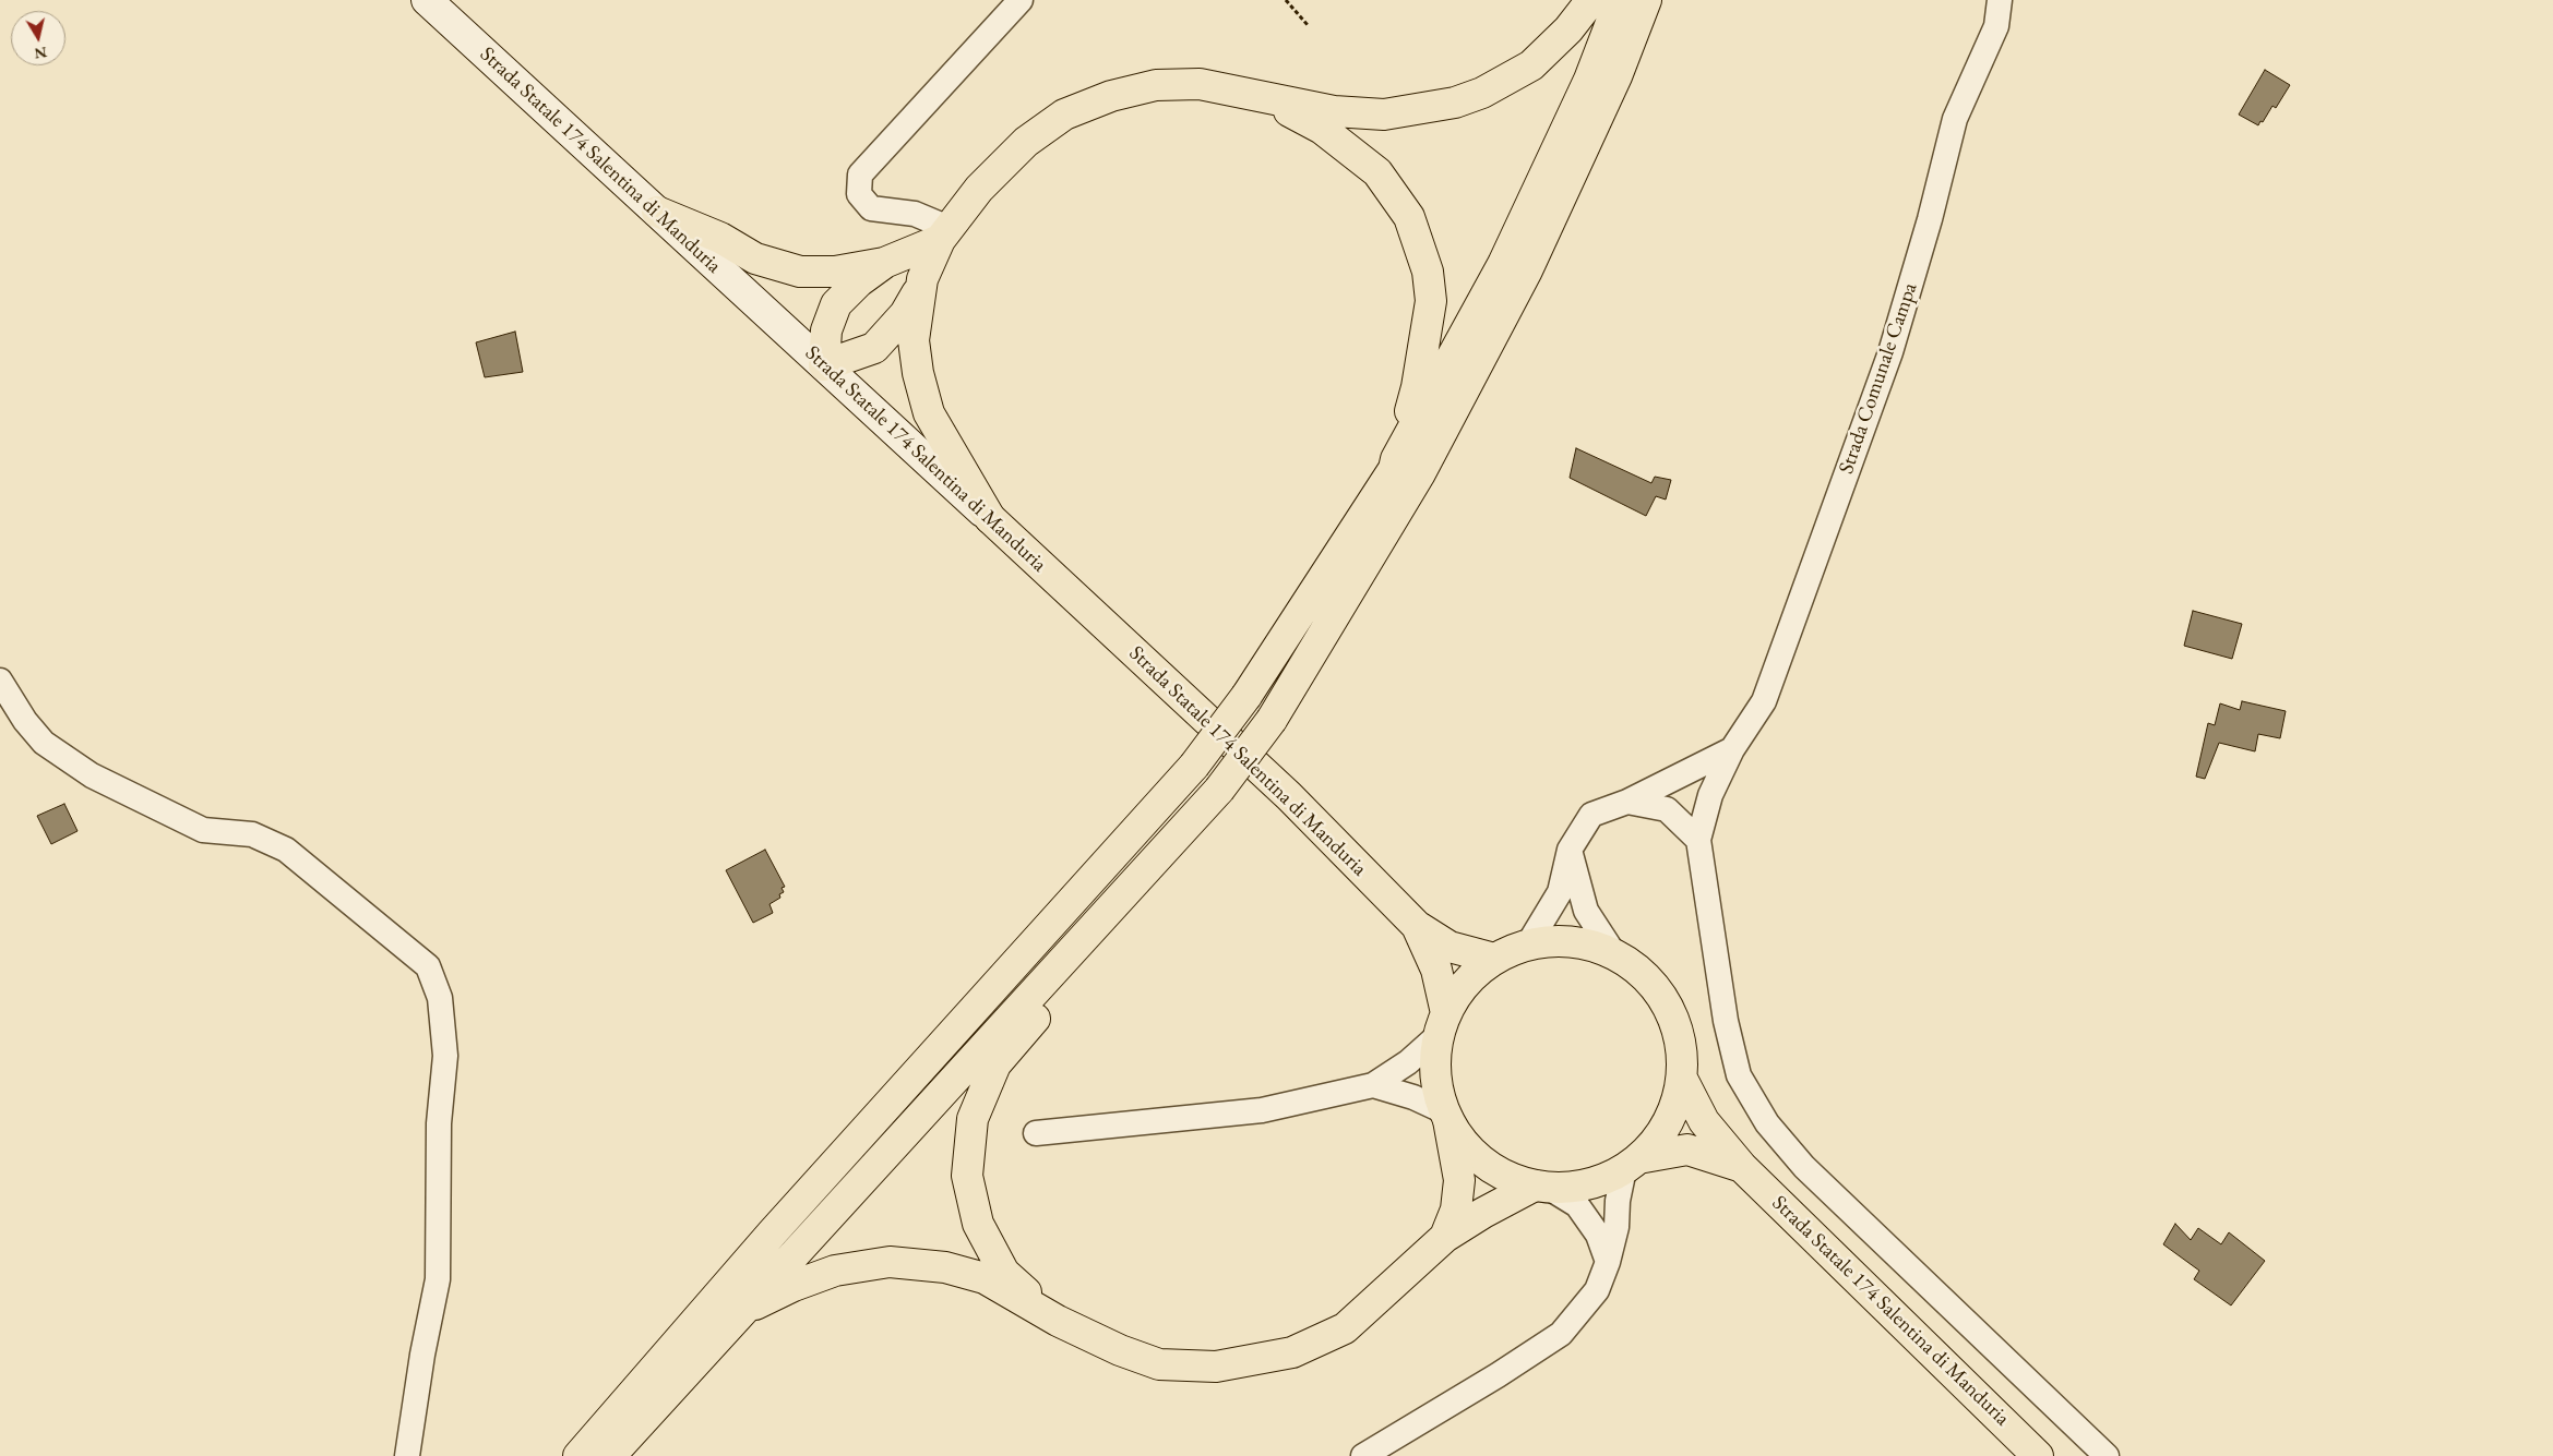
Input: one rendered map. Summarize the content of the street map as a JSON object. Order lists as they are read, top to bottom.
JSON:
{
  "streets": {
    "main road": ["Strada Statale 174 Salentina di Manduria"],
    "street": ["Strada Comunale Campa"]
  },
  "north": "bottom"
}
